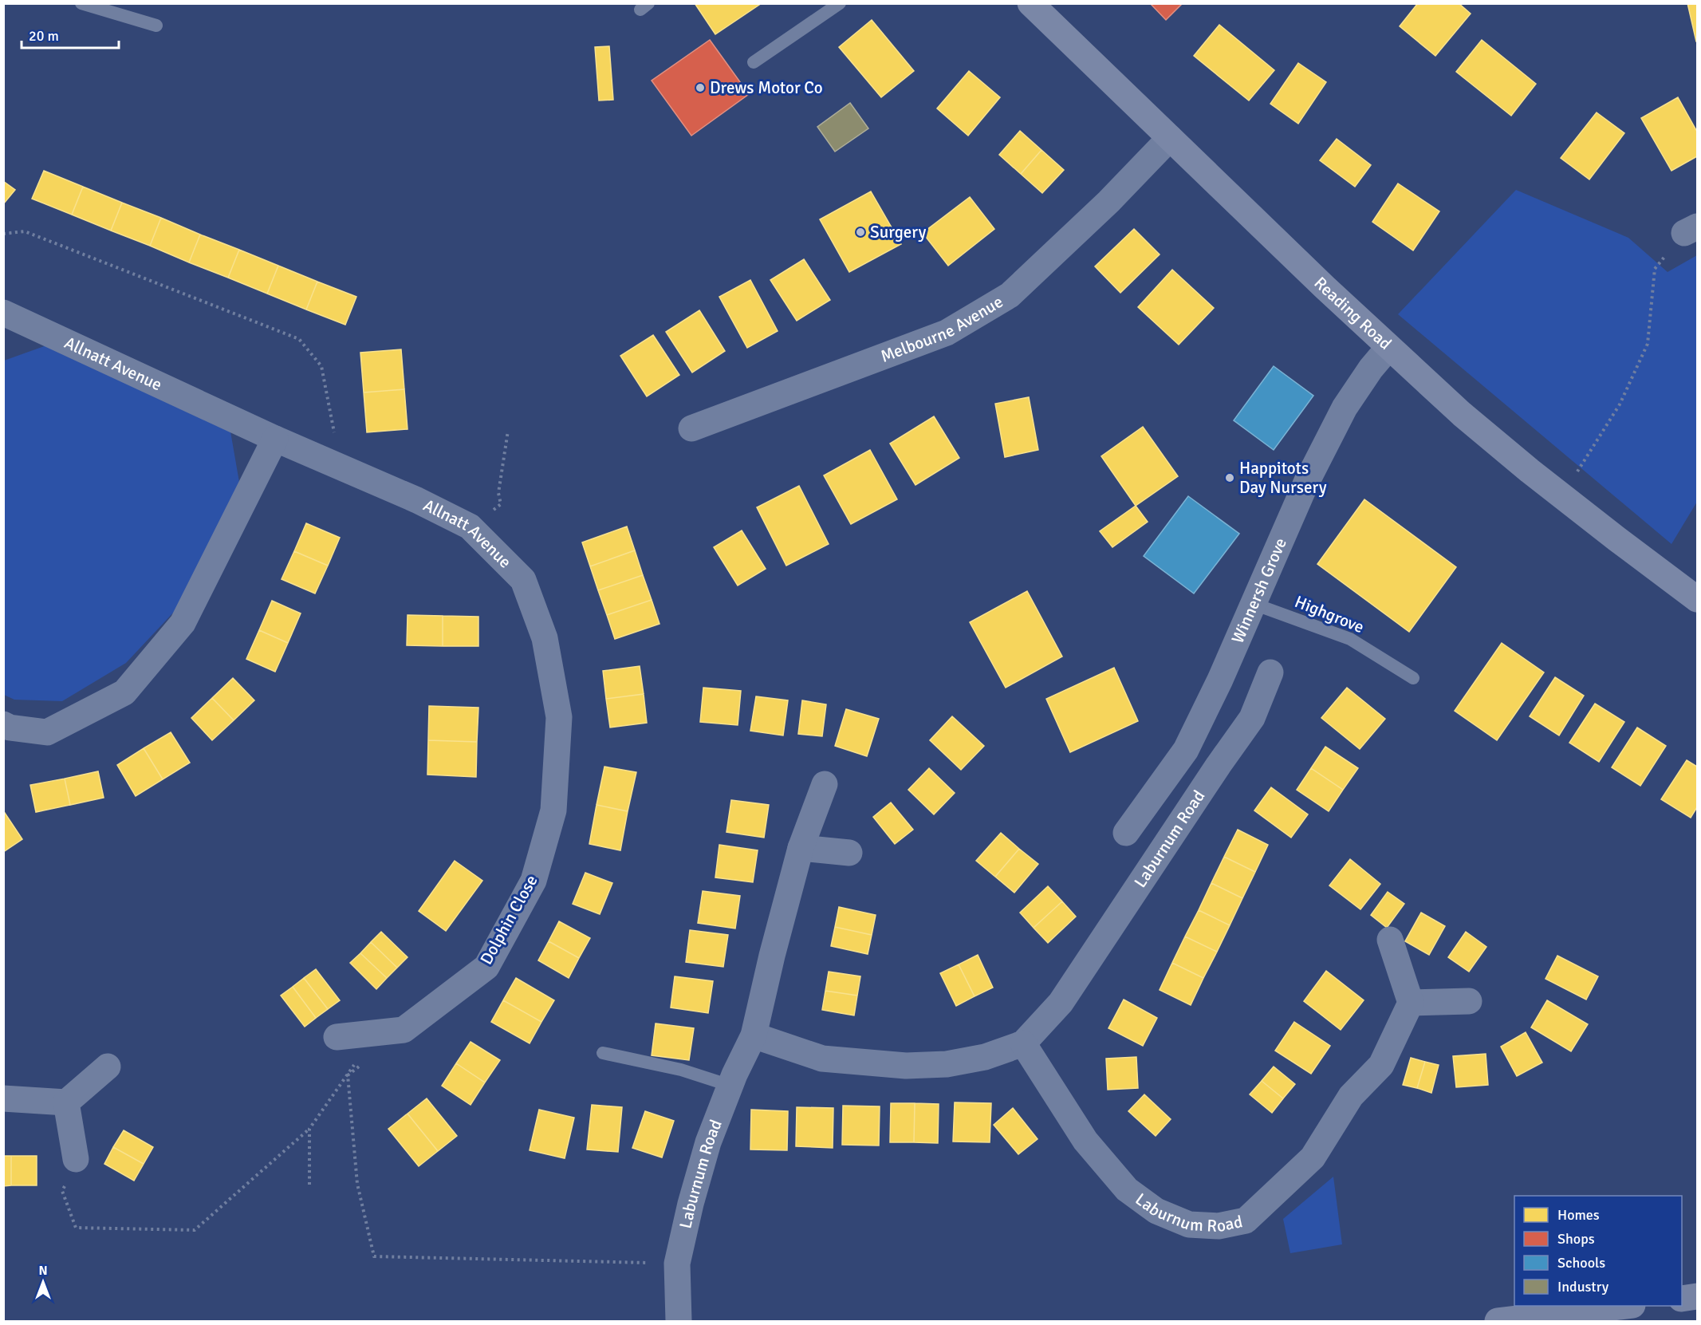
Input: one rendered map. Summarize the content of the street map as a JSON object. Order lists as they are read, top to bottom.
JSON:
{
  "streets": {
    "main road": ["Reading Road"],
    "street": [
      "Melbourne Avenue",
      "Allnatt Avenue",
      "Winnersh Grove",
      "Laburnum Road",
      "Dolphin Close"
    ],
    "lane": ["Highgrove"]
  },
  "crossings": [
    ["Reading Road", "Melbourne Avenue"],
    ["Reading Road", "Winnersh Grove"],
    ["Allnatt Avenue", "Dolphin Close"],
    ["Winnersh Grove", "Highgrove"]
  ],
  "places": ["Drews Motor Co", "Surgery", "Happitots Day Nursery"],
  "legend": [
    "Homes",
    "Shops",
    "Schools",
    "Industry"
  ],
  "scale_bar": "20 m",
  "north": "top"
}
